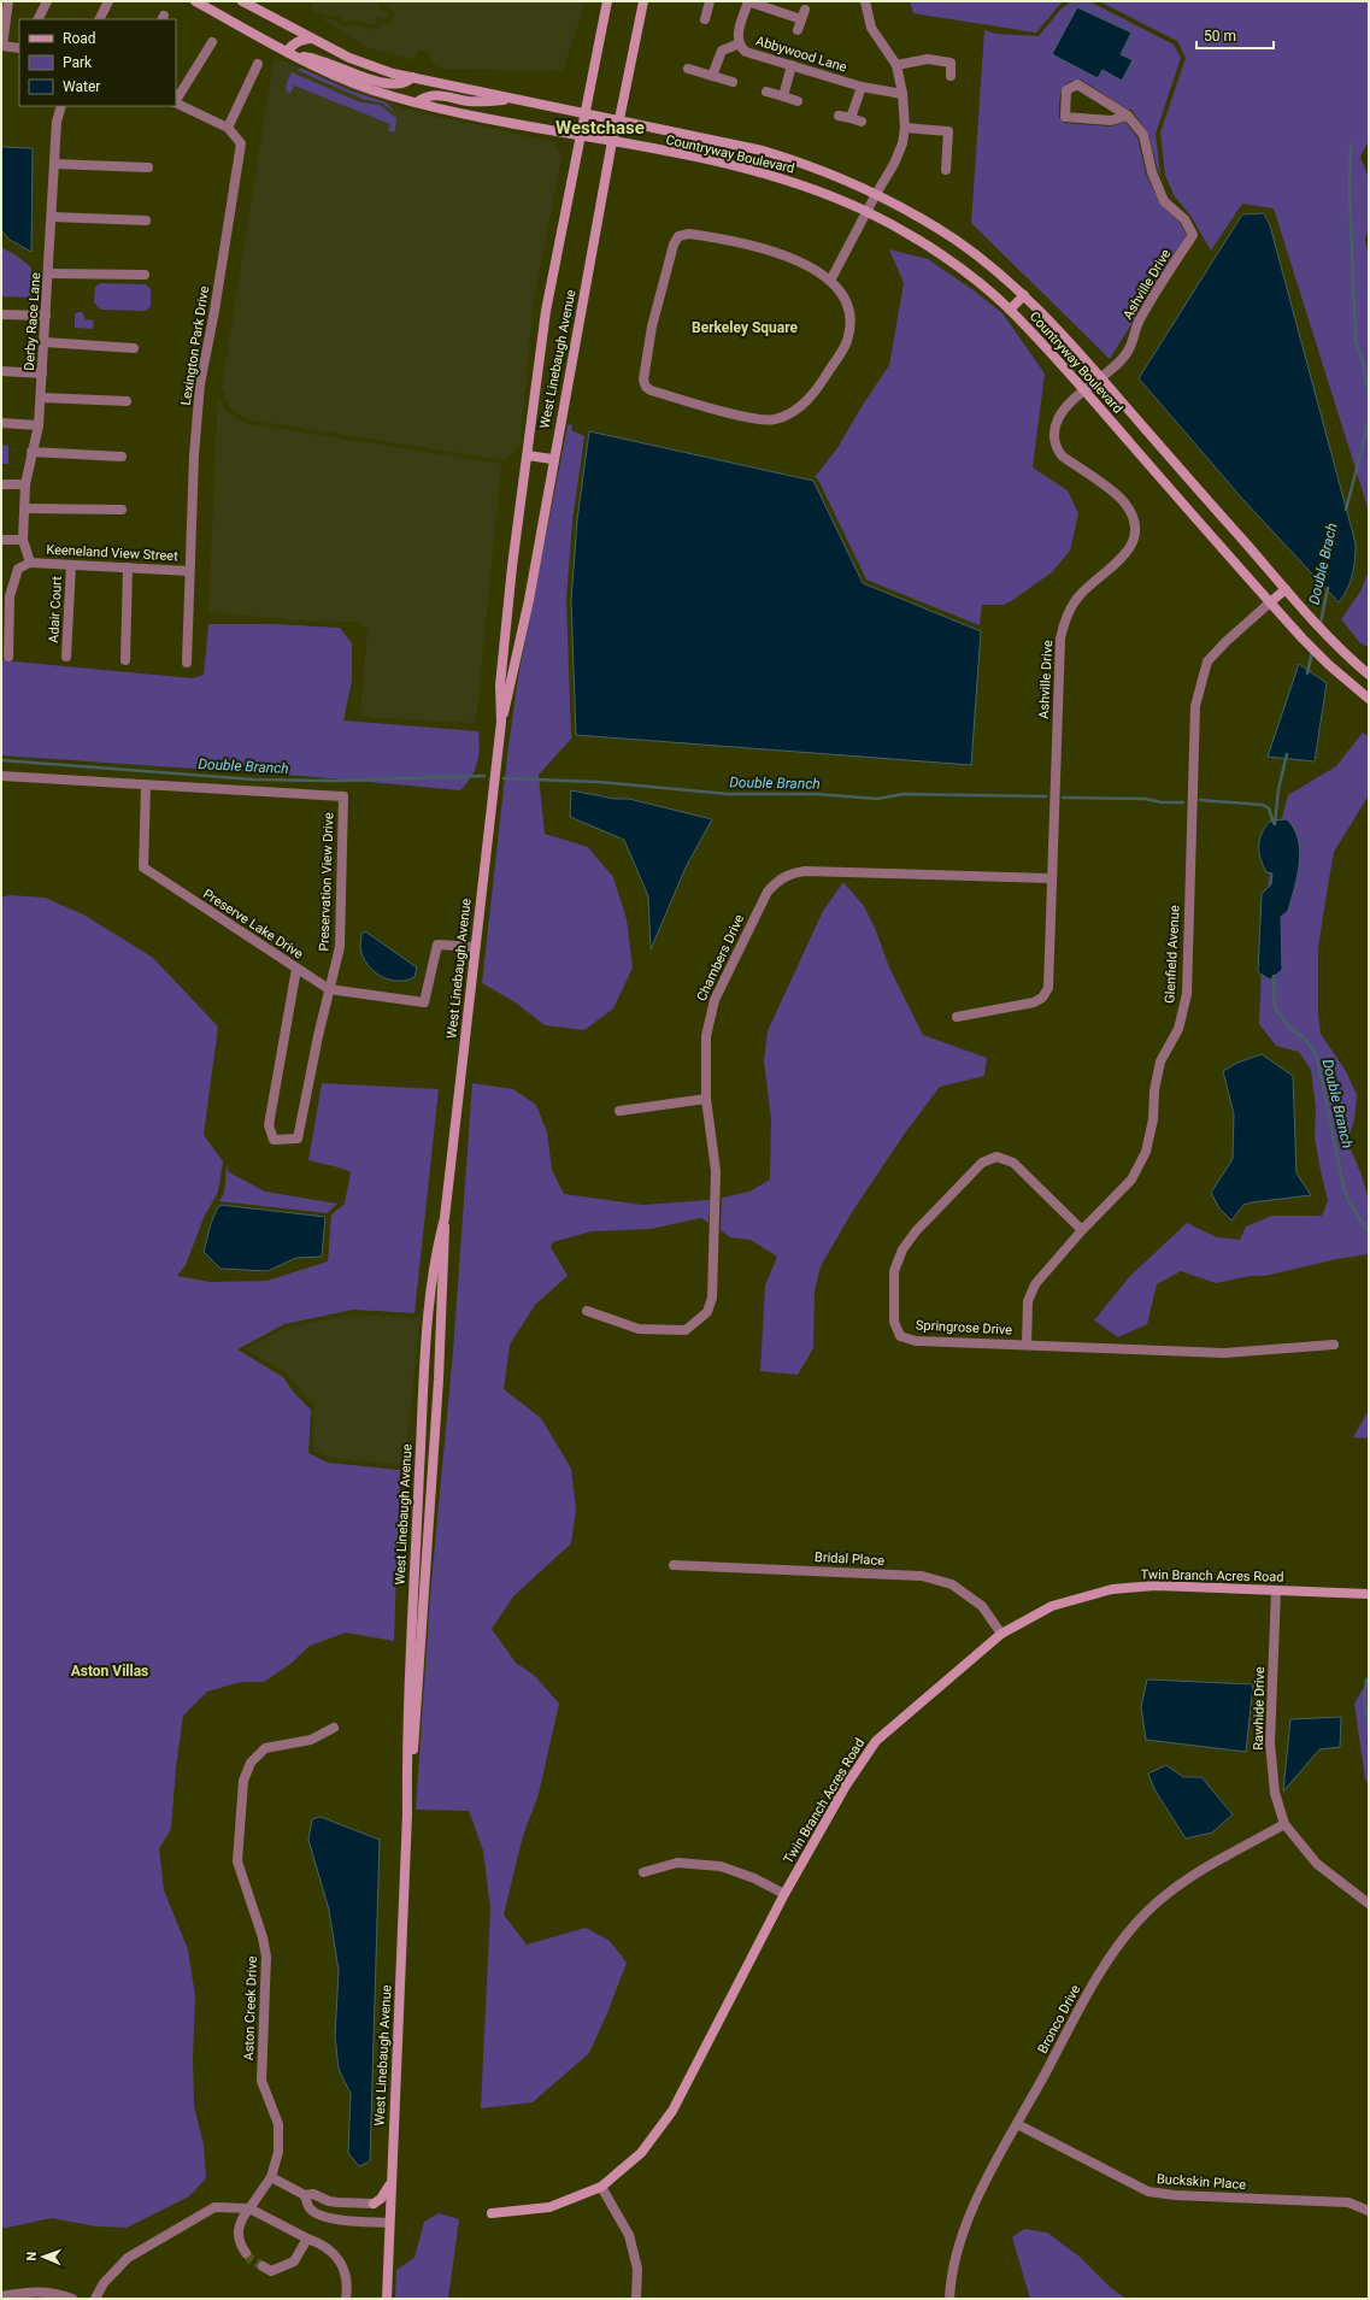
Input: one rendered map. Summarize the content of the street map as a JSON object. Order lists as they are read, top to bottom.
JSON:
{
  "streets": {
    "street": [
      "Abbywood Lane",
      "Countryway Boulevard",
      "Ashville Drive",
      "Derby Race Lane",
      "Lexington Park Drive",
      "West Linebaugh Avenue",
      "Keeneland View Street",
      "Adair Court",
      "Preservation View Drive",
      "Preserve Lake Drive",
      "Glenfield Avenue",
      "Chambers Drive",
      "Springrose Drive",
      "Bridal Place",
      "Twin Branch Acres Road",
      "Rawhide Drive",
      "Aston Creek Drive",
      "Bronco Drive",
      "Buckskin Place"
    ]
  },
  "crossings": [
    ["Countryway Boulevard", "Ashville Drive"],
    ["Countryway Boulevard", "West Linebaugh Avenue"],
    ["Countryway Boulevard", "Glenfield Avenue"],
    ["Ashville Drive", "Chambers Drive"],
    ["Derby Race Lane", "Keeneland View Street"],
    ["Lexington Park Drive", "Keeneland View Street"],
    ["West Linebaugh Avenue", "Preserve Lake Drive"],
    ["Keeneland View Street", "Adair Court"],
    ["Preservation View Drive", "Preserve Lake Drive"],
    ["Glenfield Avenue", "Springrose Drive"],
    ["Bridal Place", "Twin Branch Acres Road"],
    ["Twin Branch Acres Road", "Rawhide Drive"],
    ["Rawhide Drive", "Bronco Drive"],
    ["Bronco Drive", "Buckskin Place"]
  ],
  "districts": ["Westchase", "Berkeley Square", "Aston Villas"],
  "water": ["Double Brach", "Double Branch"],
  "legend": ["Road", "Park", "Water"],
  "scale_bar": "50 m",
  "north": "left"
}
